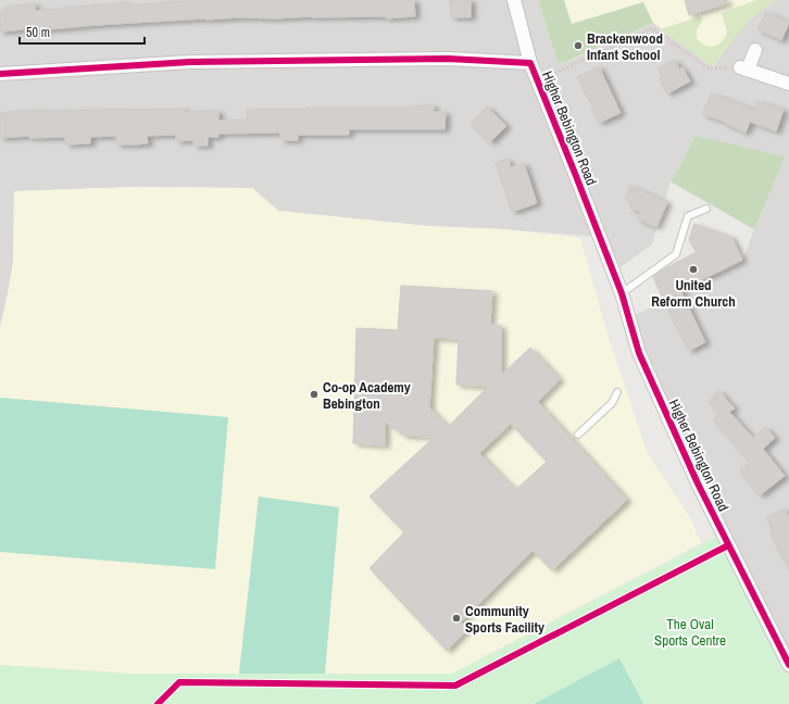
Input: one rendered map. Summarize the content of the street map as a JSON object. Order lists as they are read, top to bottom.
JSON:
{
  "streets": {
    "street": ["Higher Bebington Road"]
  },
  "parks": ["The Oval Sports Centre"],
  "places": [
    "Brackenwood Infant School",
    "United Reform Church",
    "Co-op Academy Bebington",
    "Community Sports Facility"
  ],
  "scale_bar": "50 m"
}
